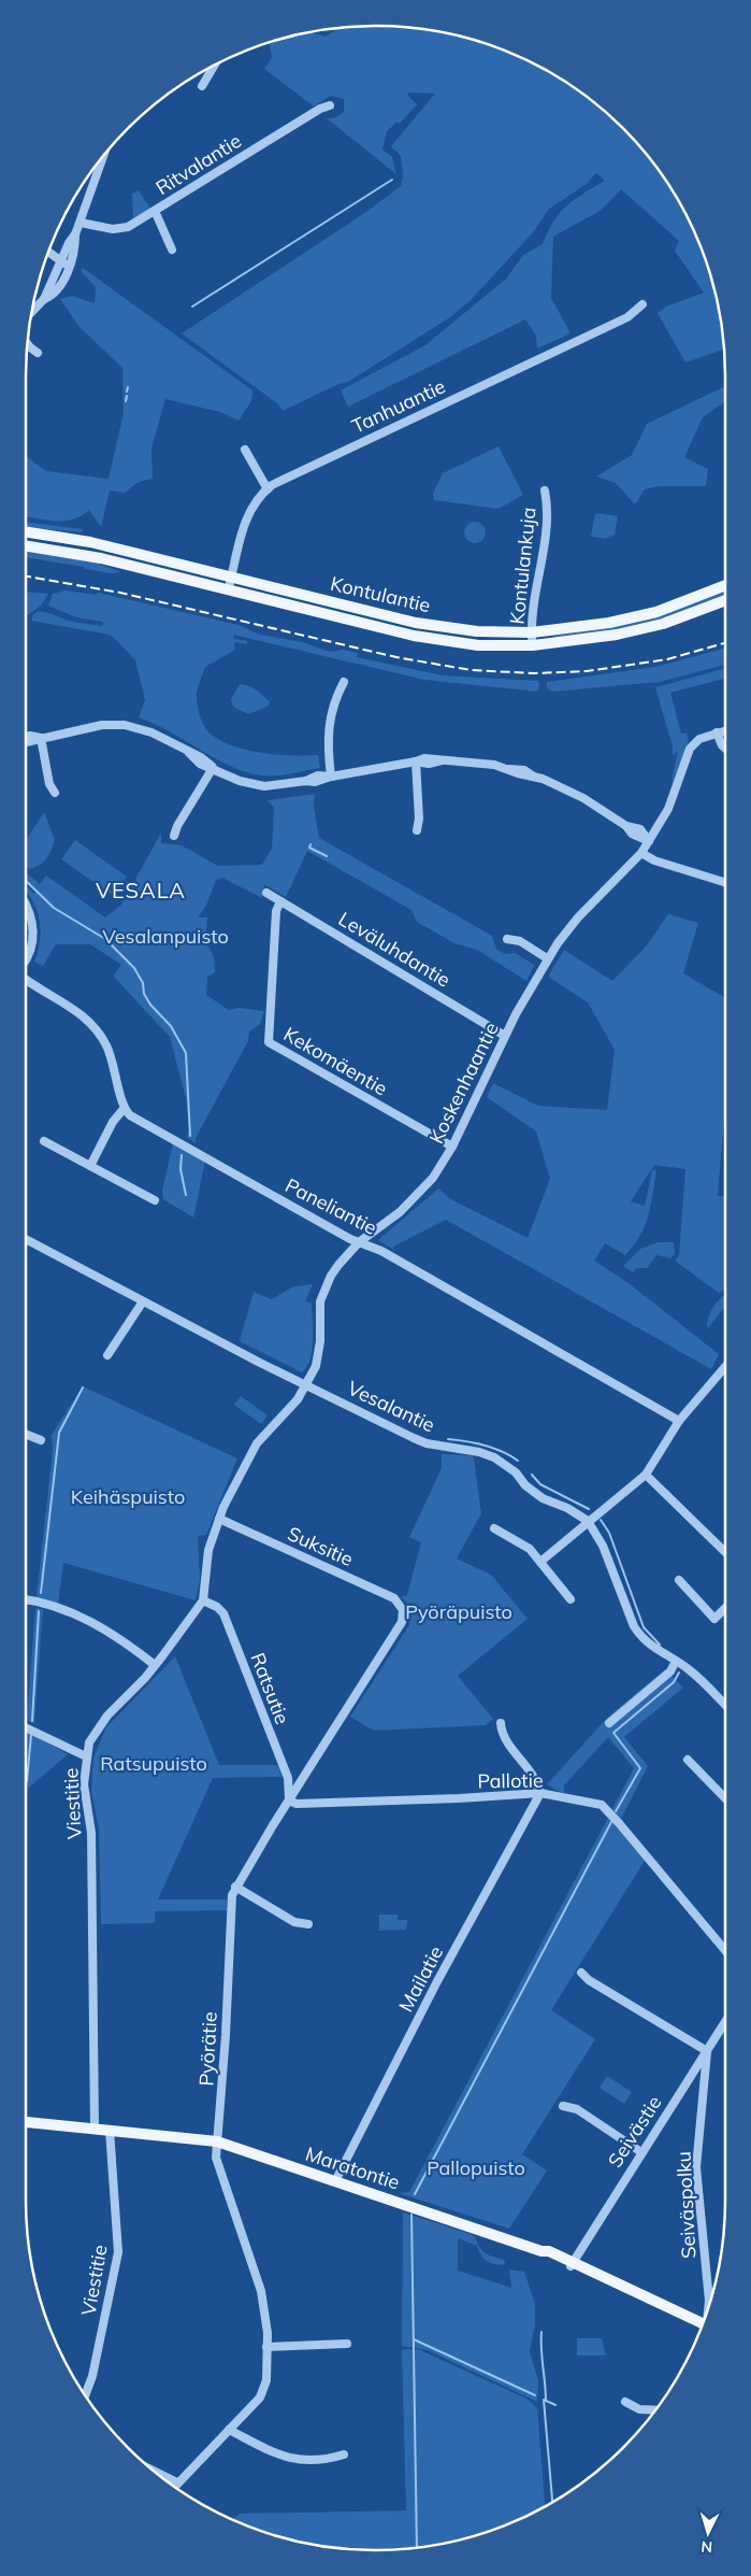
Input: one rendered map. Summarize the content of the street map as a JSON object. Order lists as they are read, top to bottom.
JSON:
{
  "streets": {
    "main road": ["Kontulantie", "Maratontie"],
    "street": [
      "Ritvalantie",
      "Tanhuantie",
      "Kontulankuja",
      "Leväluhdantie",
      "Kekomäentie",
      "Koskenhaantie",
      "Paneliantie",
      "Vesalantie",
      "Suksitie",
      "Ratsutie",
      "Pallotie",
      "Viestitie",
      "Mailatie",
      "Pyörätie",
      "Seivästie",
      "Seiväspolku"
    ]
  },
  "crossings": [
    ["Tanhuantie", "Kontulantie"],
    ["Kontulankuja", "Kontulantie"],
    ["Leväluhdantie", "Kekomäentie"],
    ["Leväluhdantie", "Koskenhaantie"],
    ["Kekomäentie", "Koskenhaantie"],
    ["Koskenhaantie", "Paneliantie"],
    ["Koskenhaantie", "Vesalantie"],
    ["Koskenhaantie", "Suksitie"],
    ["Suksitie", "Pyörätie"],
    ["Ratsutie", "Pallotie"],
    ["Ratsutie", "Viestitie"],
    ["Ratsutie", "Pyörätie"],
    ["Pallotie", "Mailatie"],
    ["Pallotie", "Pyörätie"],
    ["Viestitie", "Maratontie"],
    ["Mailatie", "Maratontie"],
    ["Pyörätie", "Maratontie"],
    ["Seivästie", "Maratontie"],
    ["Seivästie", "Seiväspolku"]
  ],
  "districts": ["VESALA"],
  "parks": [
    "Vesalanpuisto",
    "Keihäspuisto",
    "Pyöräpuisto",
    "Ratsupuisto",
    "Pallopuisto"
  ],
  "north": "bottom"
}
